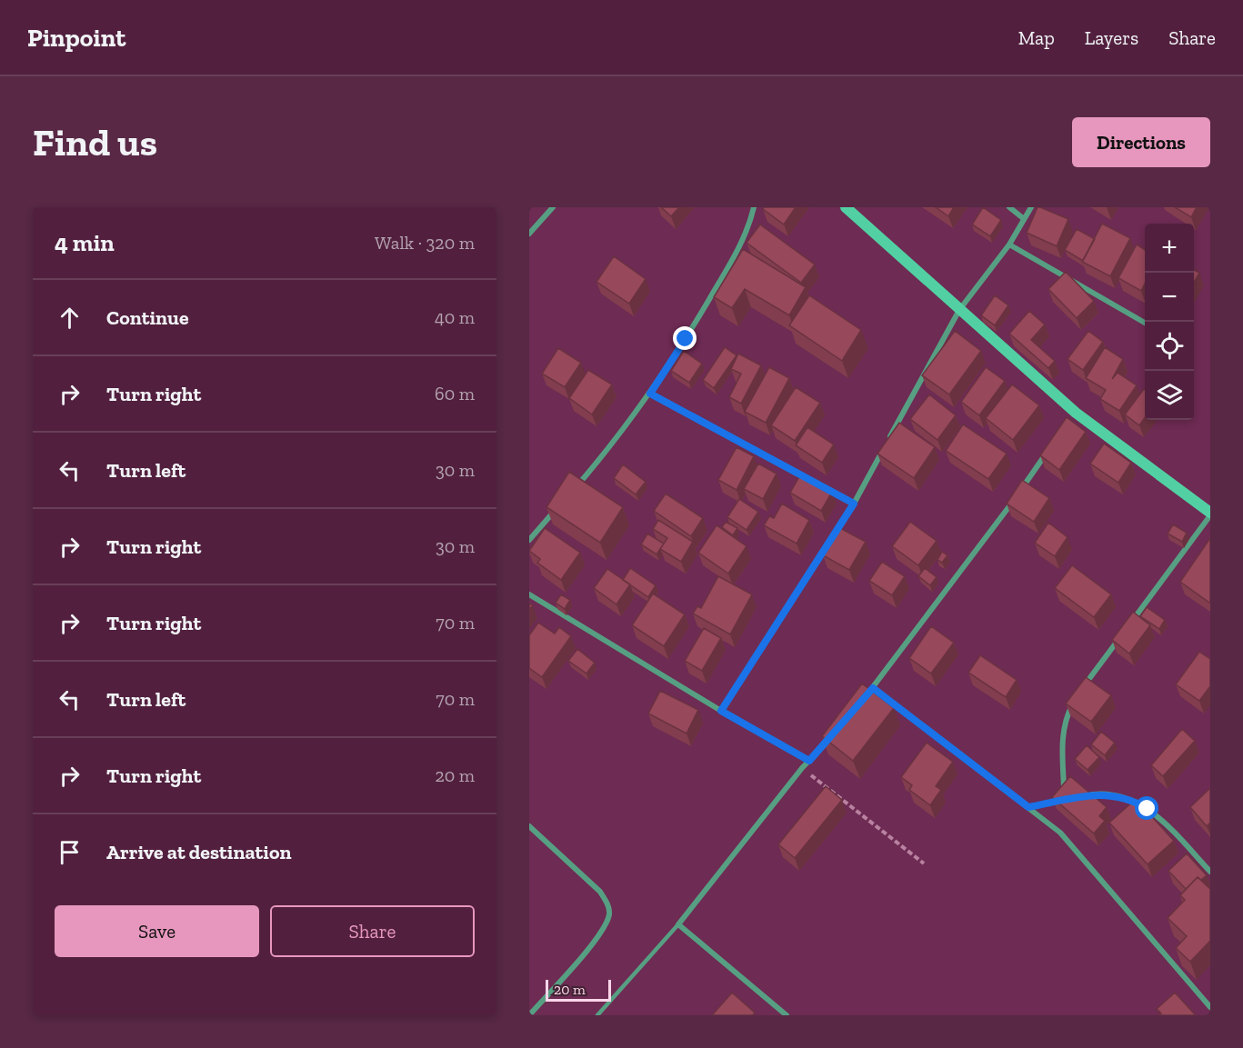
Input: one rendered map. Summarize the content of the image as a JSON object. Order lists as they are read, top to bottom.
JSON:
{
  "scale_bar": "20 m",
  "page": {
    "header": "Pinpoint",
    "nav": ["Map", "Layers", "Share"],
    "buttons": [
      "Directions",
      ["Save", "Share"]
    ],
    "title": "Find us",
    "heading": ["4 min", "Walk · 320 m"],
    "map_buttons": ["+", "−"],
    "list": [
      ["Continue", "40 m"],
      ["Turn right", "60 m"],
      ["Turn left", "30 m"],
      ["Turn right", "30 m"],
      ["Turn right", "70 m"],
      ["Turn left", "70 m"],
      ["Turn right", "20 m"],
      "Arrive at destination"
    ],
    "scale": "20 m"
  }
}
